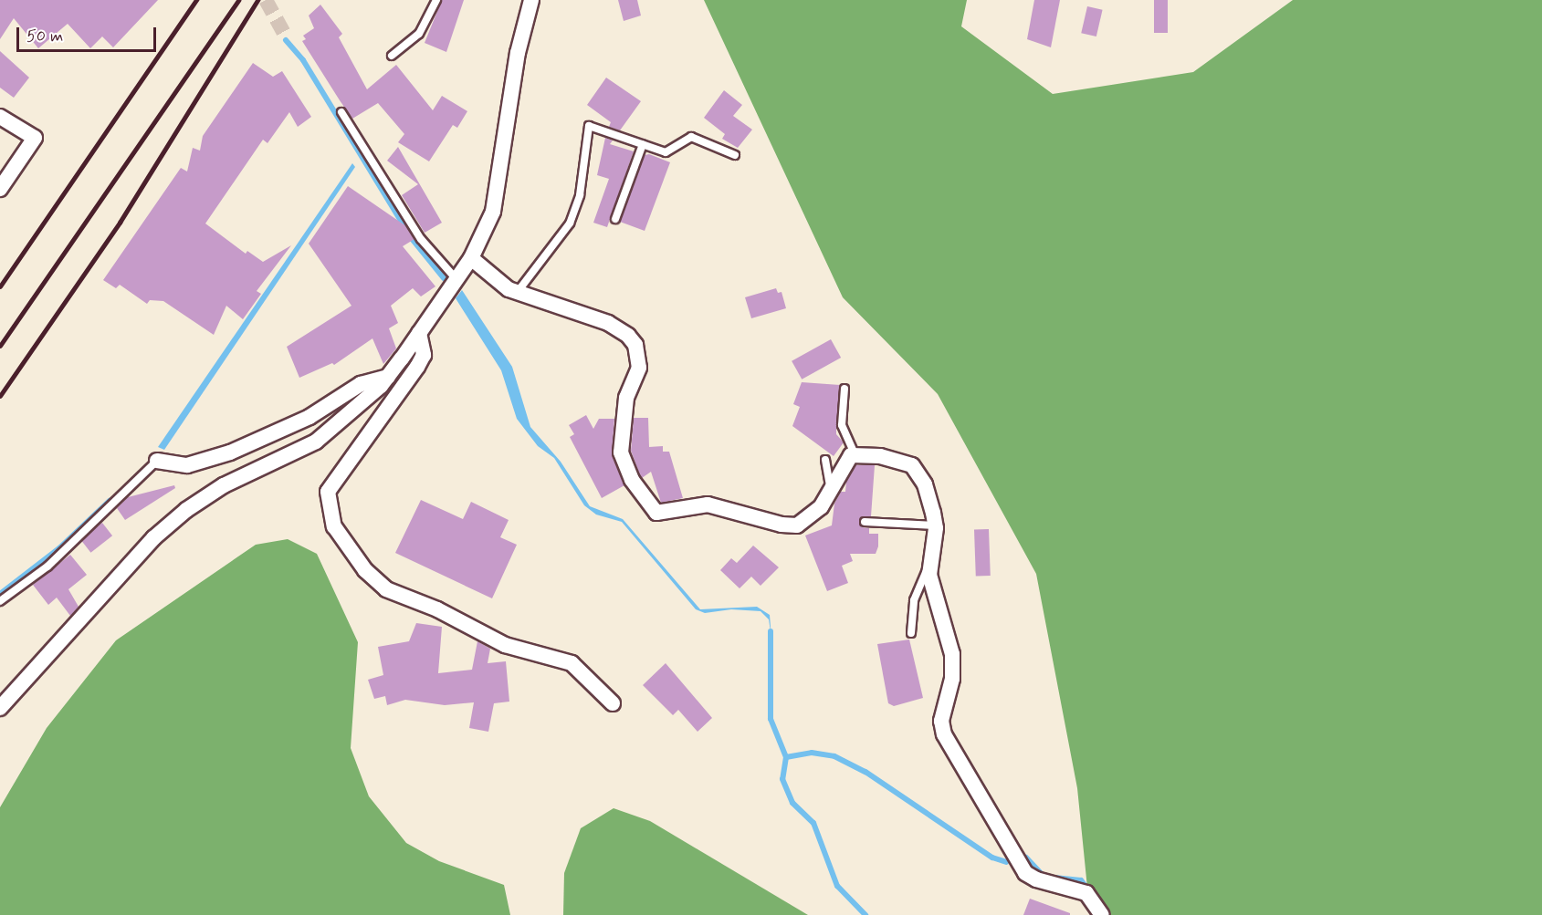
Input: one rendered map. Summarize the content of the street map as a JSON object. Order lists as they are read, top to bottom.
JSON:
{
  "scale_bar": "50 m"
}
